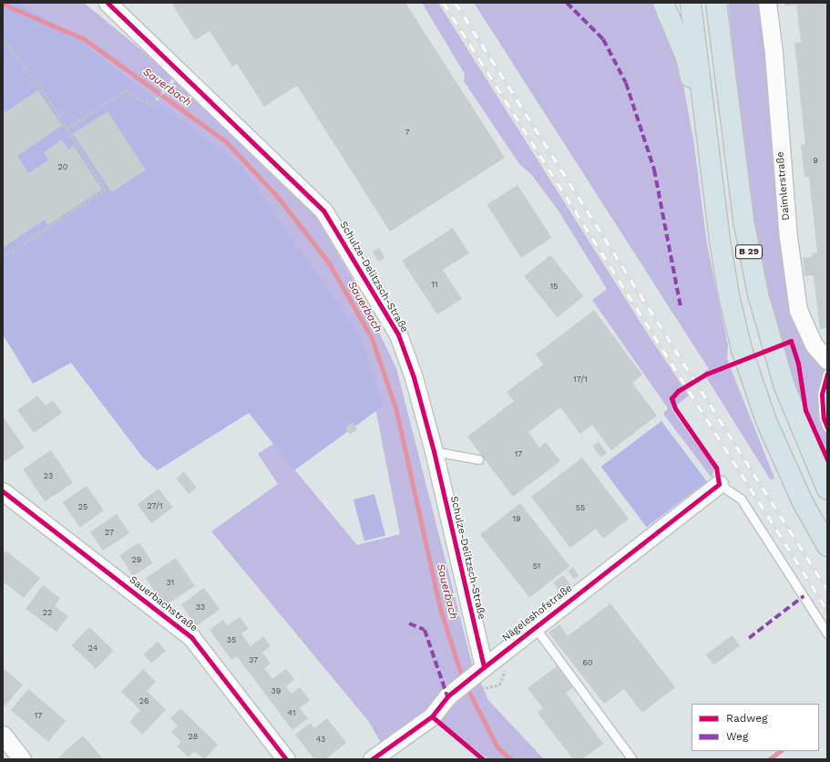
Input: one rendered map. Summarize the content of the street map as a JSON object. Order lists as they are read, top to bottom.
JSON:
{
  "streets": {
    "highway": ["B 29"],
    "street": [
      "Daimlerstraße",
      "Schulze-Delitzsch-Straße",
      "Sauerbachstraße",
      "Nägeleshofstraße"
    ]
  },
  "crossings": [
    ["Schulze-Delitzsch-Straße", "Nägeleshofstraße"]
  ],
  "water": ["Sauerbach"],
  "house_numbers": [
    "7",
    "9",
    "20",
    "11",
    "15",
    "17/1",
    "17",
    "23",
    "27/1",
    "25",
    "55",
    "19",
    "27",
    "29",
    "51",
    "31",
    "33",
    "22",
    "35",
    "24",
    "37",
    "60",
    "39",
    "26",
    "41",
    "17",
    "28",
    "43"
  ],
  "legend": ["Radweg", "Weg"]
}
